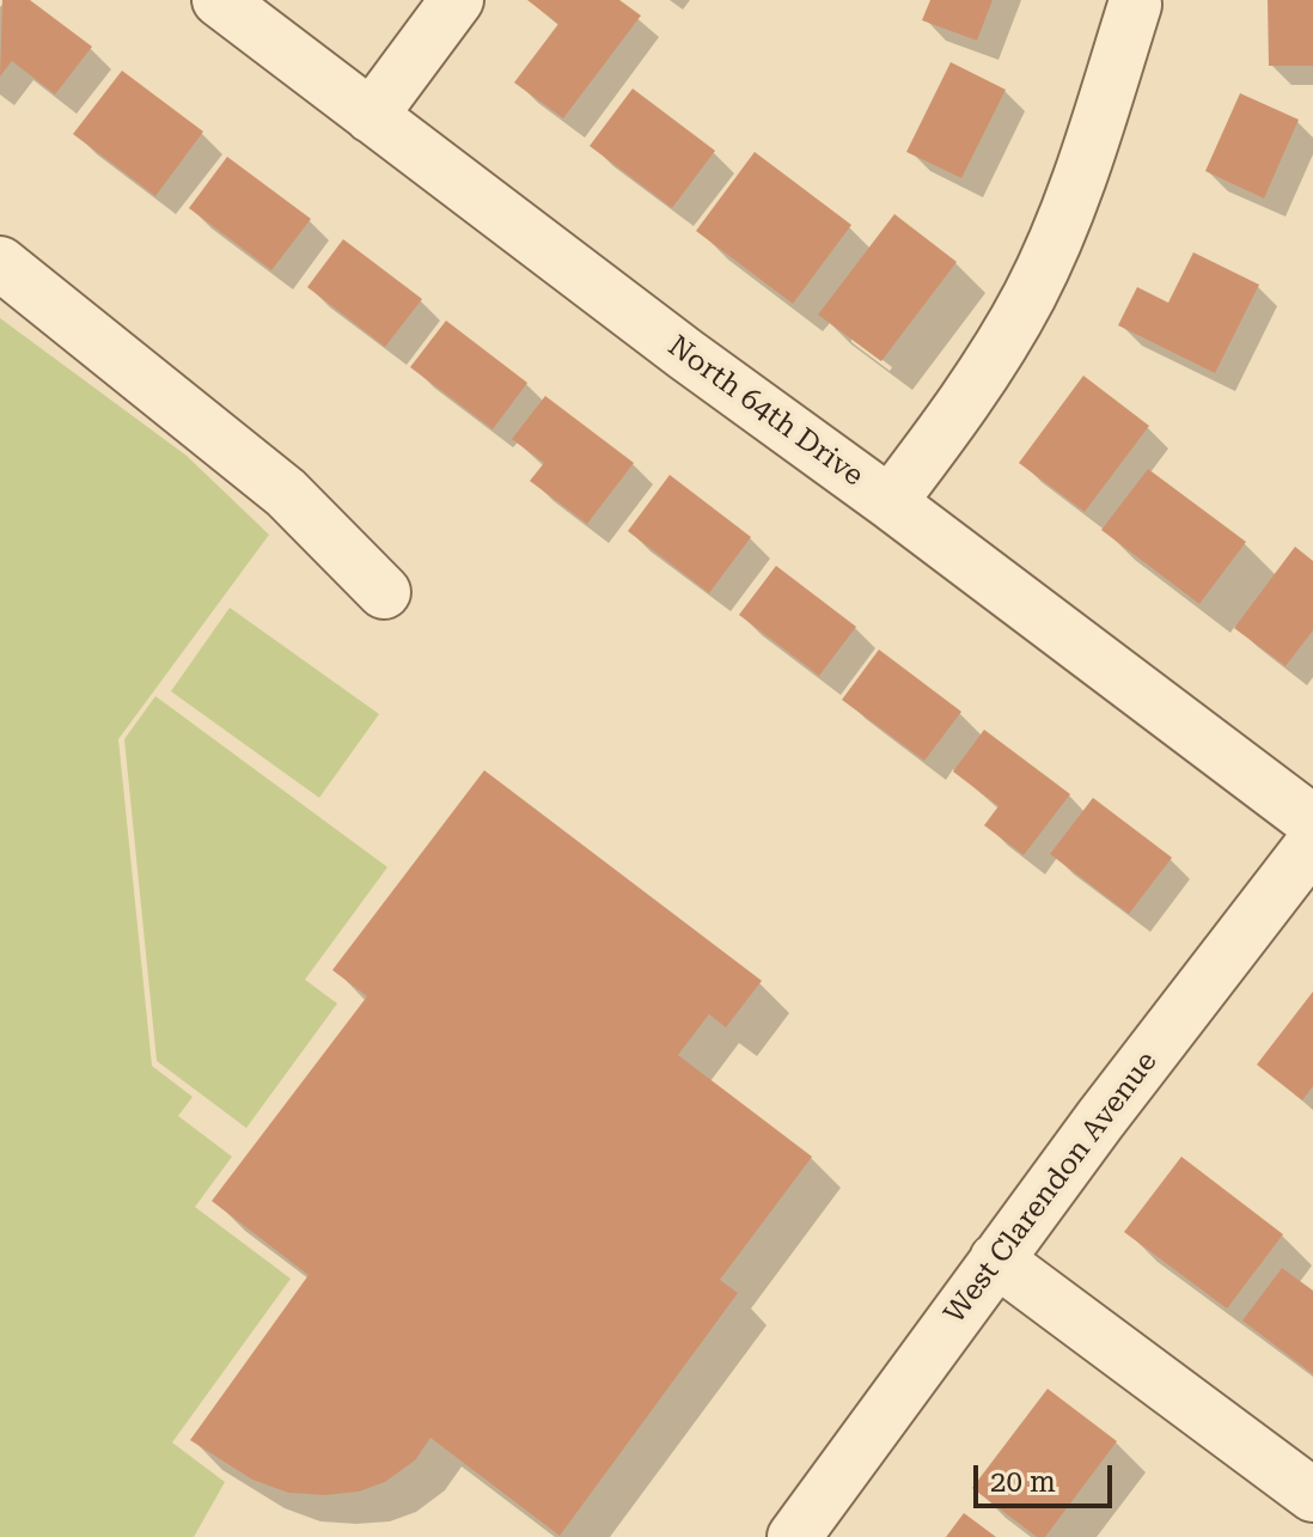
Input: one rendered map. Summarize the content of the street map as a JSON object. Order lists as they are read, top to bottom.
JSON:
{
  "streets": {
    "street": ["North 64th Drive", "West Clarendon Avenue"]
  },
  "scale_bar": "20 m"
}
